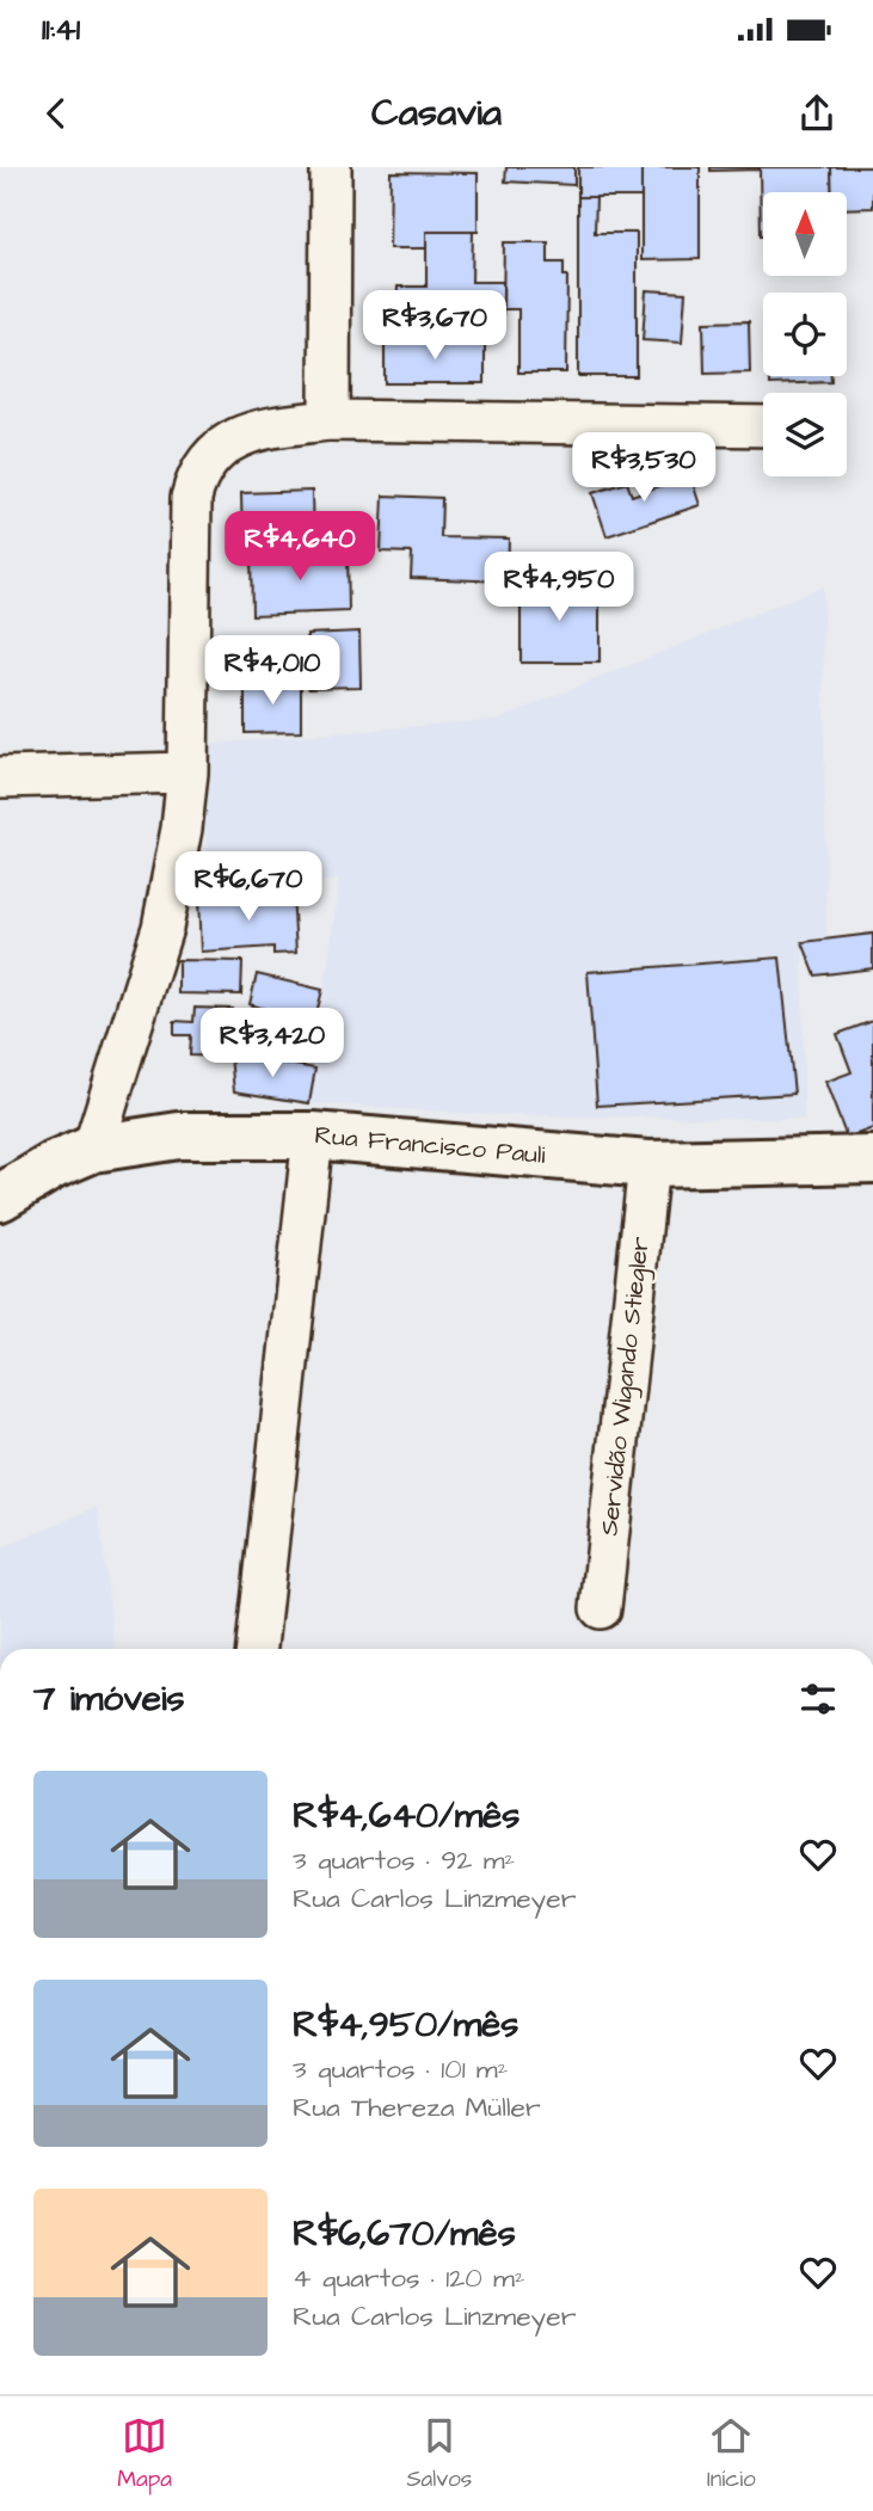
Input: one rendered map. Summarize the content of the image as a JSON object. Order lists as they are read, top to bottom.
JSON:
{
  "streets": {
    "street": ["Rua Francisco Pauli", "Servidão Wigando Stiegler"]
  },
  "crossings": [
    ["Rua Francisco Pauli", "Servidão Wigando Stiegler"]
  ],
  "north": "top",
  "page": {
    "status": "11:41",
    "header": "Casavia",
    "price": [
      "R$3,670",
      "R$3,530",
      "R$4,640",
      "R$4,950",
      "R$4,010",
      "R$6,670",
      "R$3,420"
    ],
    "heading": "7 imóveis",
    "list": [
      {
        "name": "R$4,640/mês",
        "note": "3 quartos · 92 m² · Rua Carlos Linzmeyer"
      },
      {
        "name": "R$4,950/mês",
        "note": "3 quartos · 101 m² · Rua Thereza Müller"
      },
      {
        "name": "R$6,670/mês",
        "note": "4 quartos · 120 m² · Rua Carlos Linzmeyer"
      }
    ],
    "tabs": ["Mapa", "Salvos", "Início"]
  }
}
